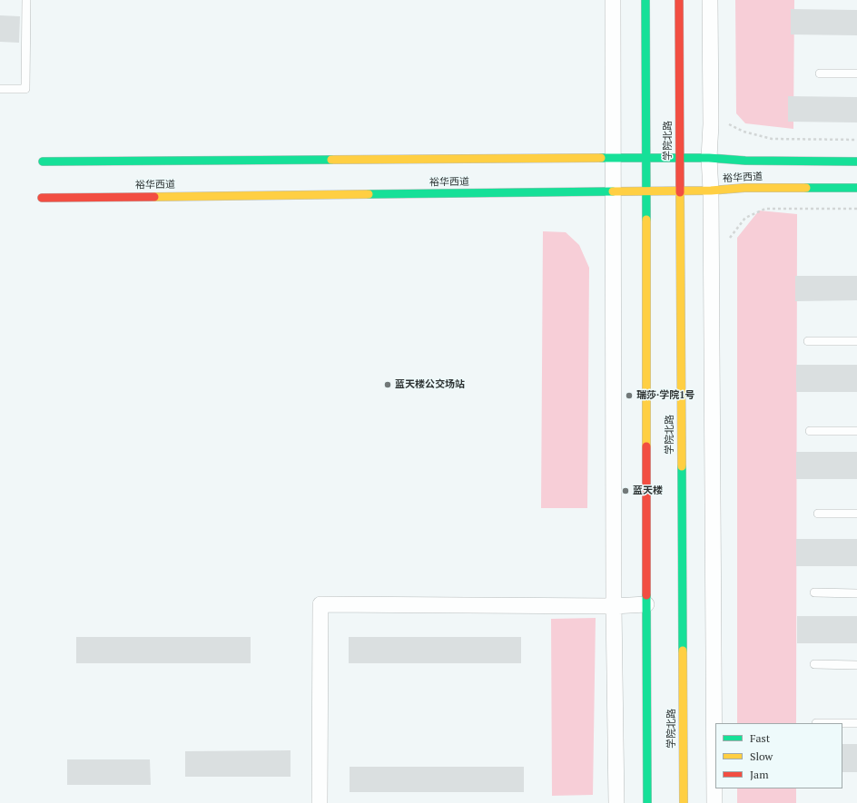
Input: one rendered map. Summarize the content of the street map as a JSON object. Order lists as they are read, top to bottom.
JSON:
{
  "streets": {
    "main road": ["学院北路", "裕华西道"]
  },
  "crossings": [
    ["学院北路", "裕华西道"]
  ],
  "places": ["蓝天楼公交场站", "瑞莎·学院1号", "蓝天楼"],
  "legend": ["Fast", "Slow", "Jam"]
}
